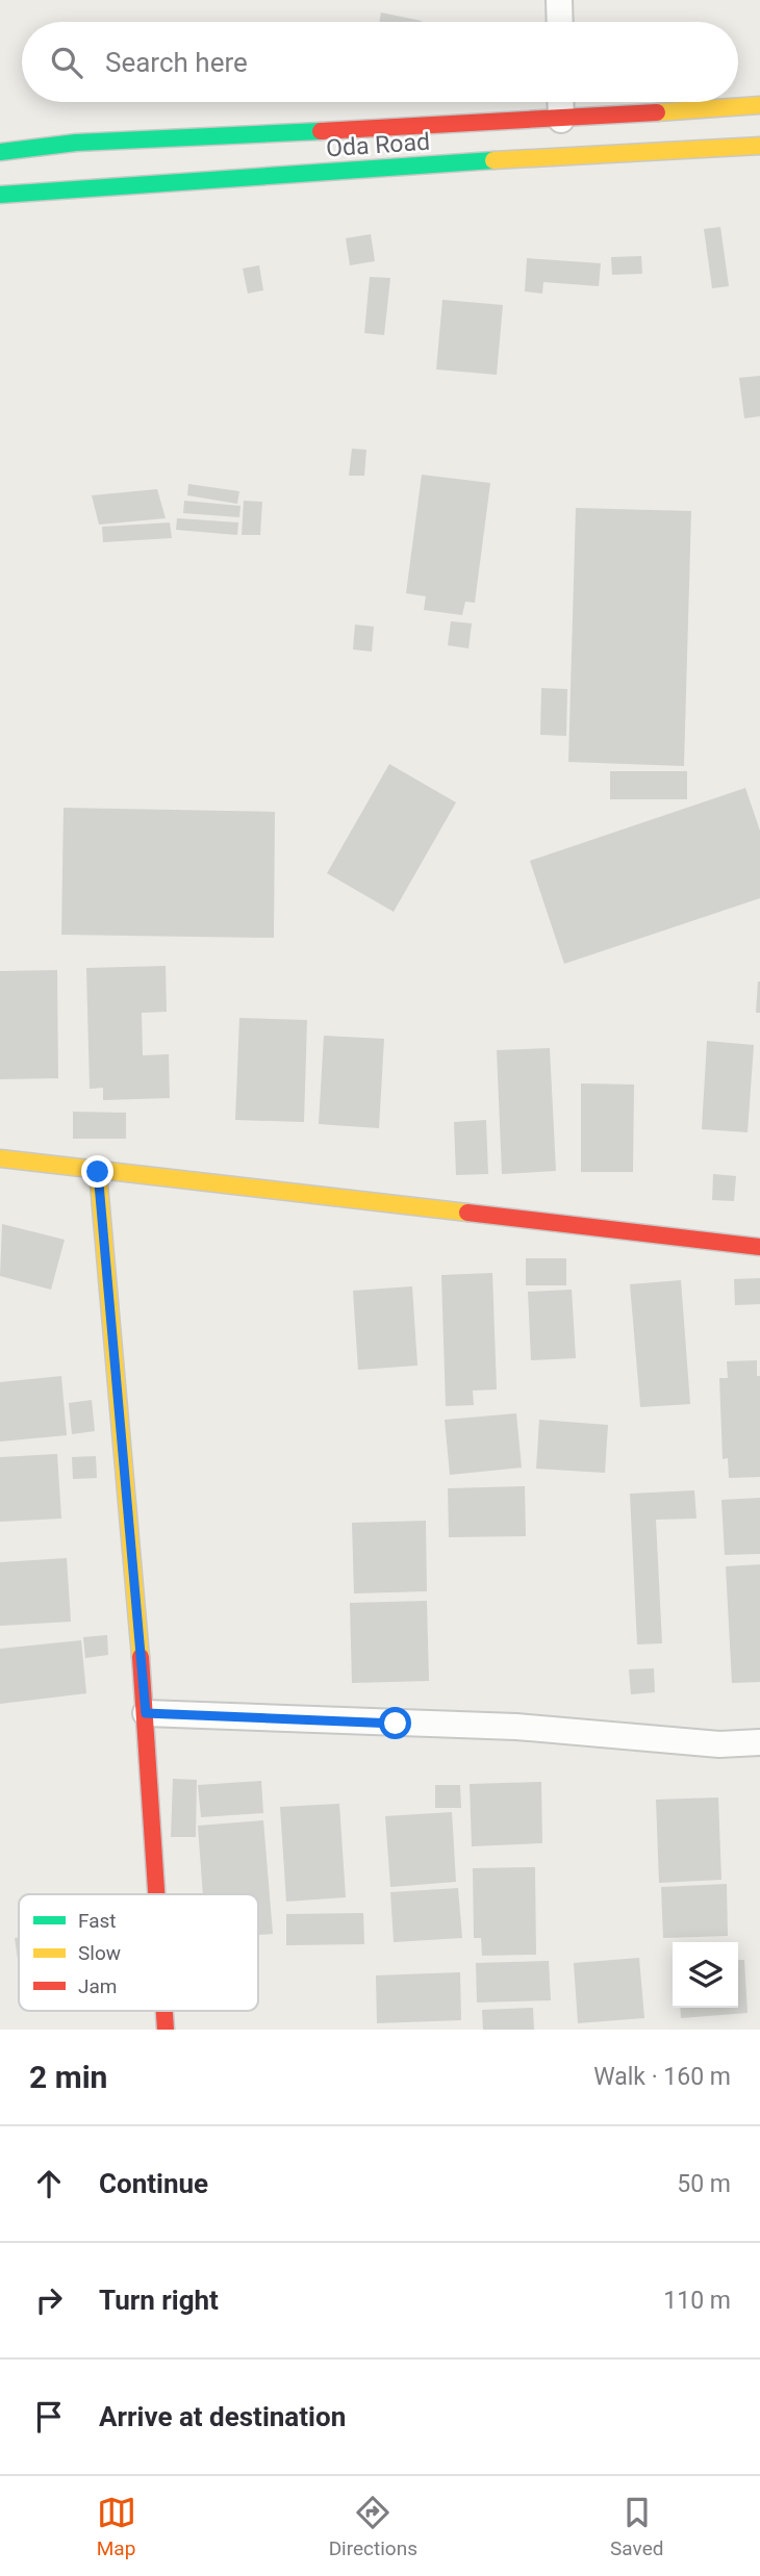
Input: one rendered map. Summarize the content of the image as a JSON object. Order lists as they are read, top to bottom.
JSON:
{
  "streets": {
    "street": ["Oda Road"]
  },
  "legend": ["Fast", "Slow", "Jam"],
  "page": {
    "search": "Search here",
    "heading": ["2 min", "Walk · 160 m"],
    "list": [
      ["Continue", "50 m"],
      ["Turn right", "110 m"],
      "Arrive at destination"
    ],
    "nav": ["Map", "Directions", "Saved"]
  }
}
